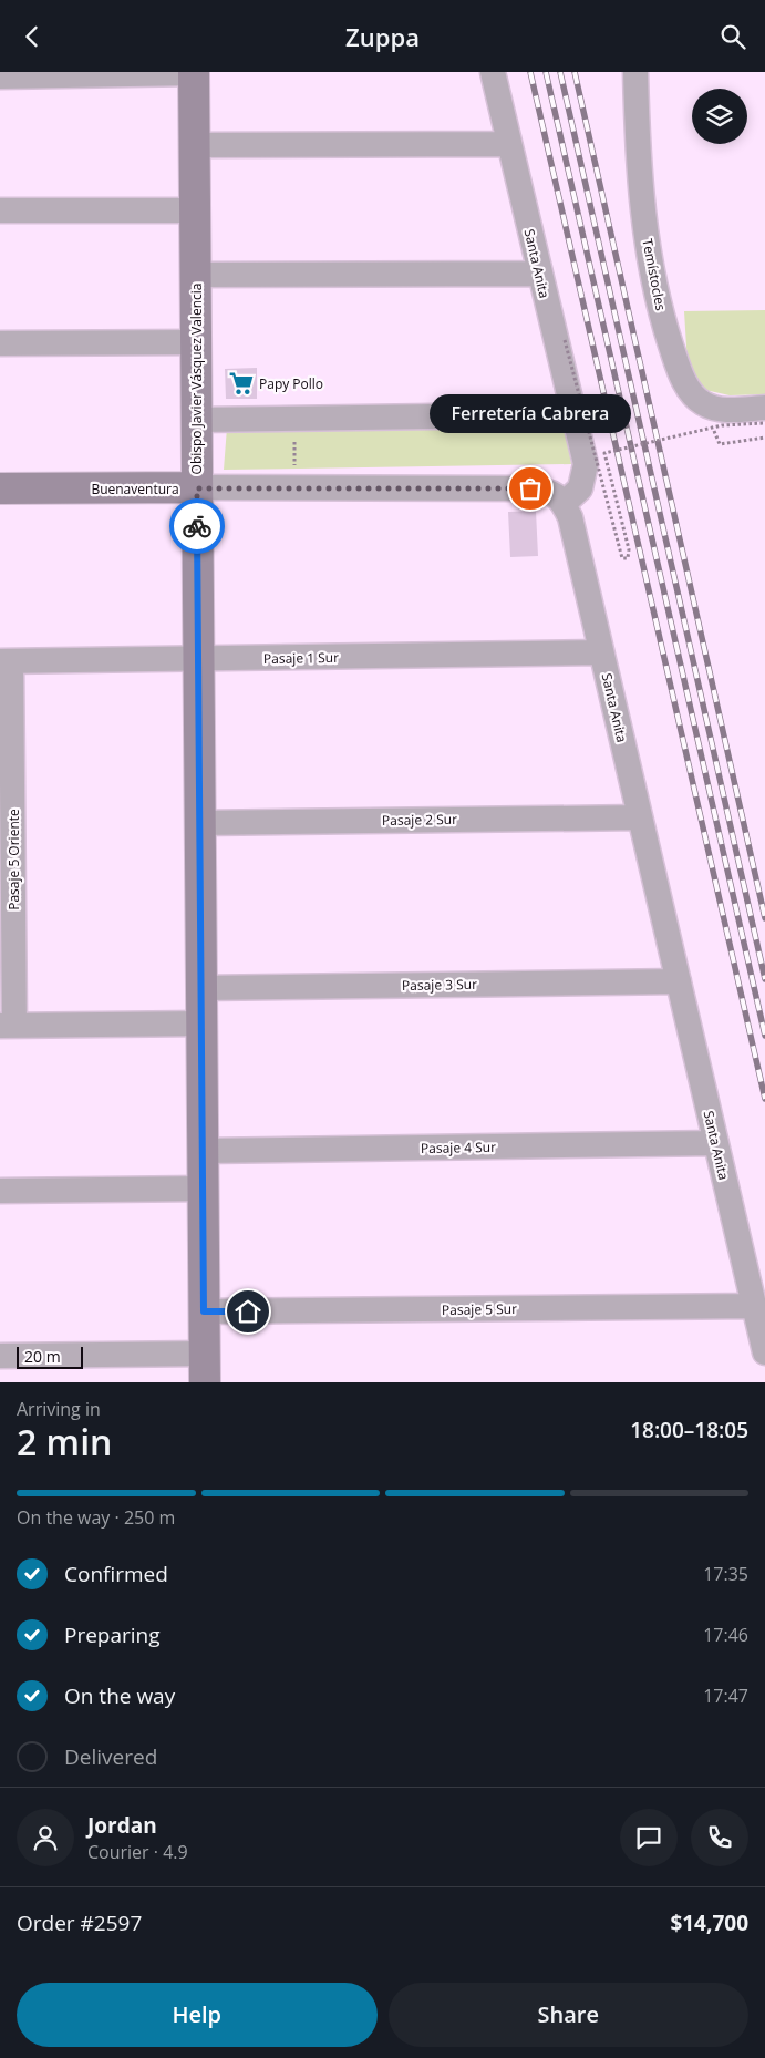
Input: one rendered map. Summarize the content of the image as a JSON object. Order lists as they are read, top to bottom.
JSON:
{
  "streets": {
    "street": [
      "Santa Anita",
      "Temístocles",
      "Obispo Javier Vásquez Valencia",
      "Buenaventura",
      "Pasaje 1 Sur",
      "Pasaje 2 Sur",
      "Pasaje 5 Oriente",
      "Pasaje 3 Sur",
      "Pasaje 4 Sur",
      "Pasaje 5 Sur"
    ]
  },
  "crossings": [
    ["Santa Anita", "Buenaventura"],
    ["Santa Anita", "Pasaje 1 Sur"],
    ["Santa Anita", "Pasaje 2 Sur"],
    ["Santa Anita", "Pasaje 3 Sur"],
    ["Santa Anita", "Pasaje 4 Sur"],
    ["Santa Anita", "Pasaje 5 Sur"],
    ["Obispo Javier Vásquez Valencia", "Buenaventura"],
    ["Obispo Javier Vásquez Valencia", "Pasaje 1 Sur"],
    ["Obispo Javier Vásquez Valencia", "Pasaje 2 Sur"],
    ["Obispo Javier Vásquez Valencia", "Pasaje 3 Sur"],
    ["Obispo Javier Vásquez Valencia", "Pasaje 4 Sur"],
    ["Obispo Javier Vásquez Valencia", "Pasaje 5 Sur"],
    ["Pasaje 1 Sur", "Pasaje 5 Oriente"]
  ],
  "places": {
    "supermarket": ["Papy Pollo"],
    "other": ["Ferretería Cabrera"]
  },
  "scale_bar": "20 m",
  "page": {
    "header": "Zuppa",
    "bubble": "Ferretería Cabrera",
    "scale": "20 m",
    "heading": ["2 min", "Arriving in", "18:00–18:05"],
    "panel": [
      "Jordan",
      "Courier · 4.9",
      "Order #2597",
      "$14,700"
    ],
    "bar": "On the way · 250 m",
    "list": [
      ["Confirmed", "17:35"],
      ["Preparing", "17:46"],
      ["On the way", "17:47"],
      "Delivered"
    ],
    "buttons": ["Help", "Share"]
  }
}
